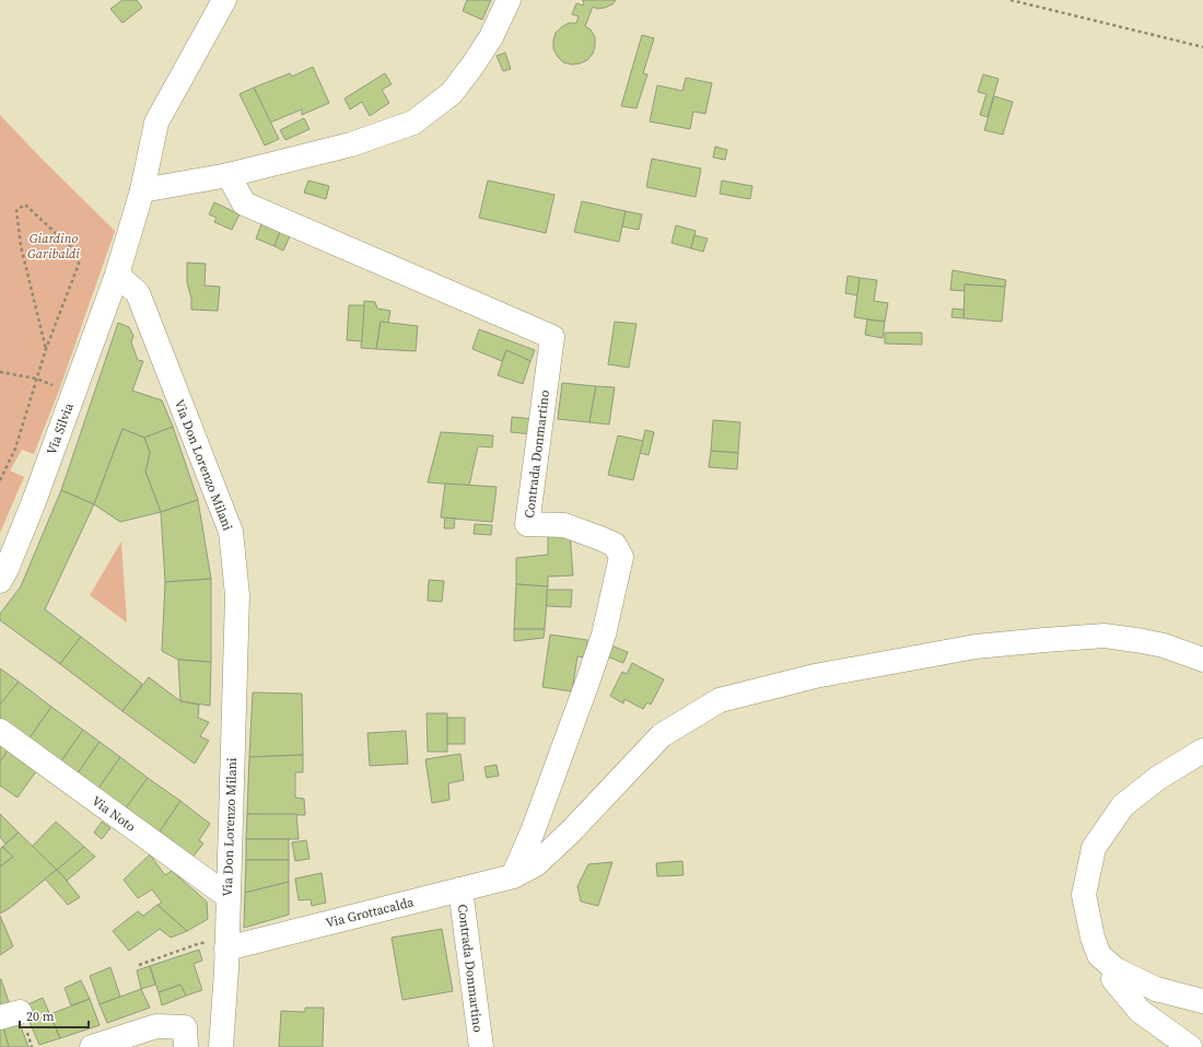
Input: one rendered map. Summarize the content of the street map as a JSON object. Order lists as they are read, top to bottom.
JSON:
{
  "streets": {
    "street": [
      "Via Silvia",
      "Contrada Donmartino",
      "Via Don Lorenzo Milani",
      "Via Noto",
      "Via Grottacalda"
    ]
  },
  "crossings": [
    ["Via Silvia", "Via Don Lorenzo Milani"],
    ["Contrada Donmartino", "Via Grottacalda"],
    ["Via Don Lorenzo Milani", "Via Noto"],
    ["Via Don Lorenzo Milani", "Via Grottacalda"]
  ],
  "parks": ["Giardino Garibaldi"],
  "scale_bar": "20 m"
}
